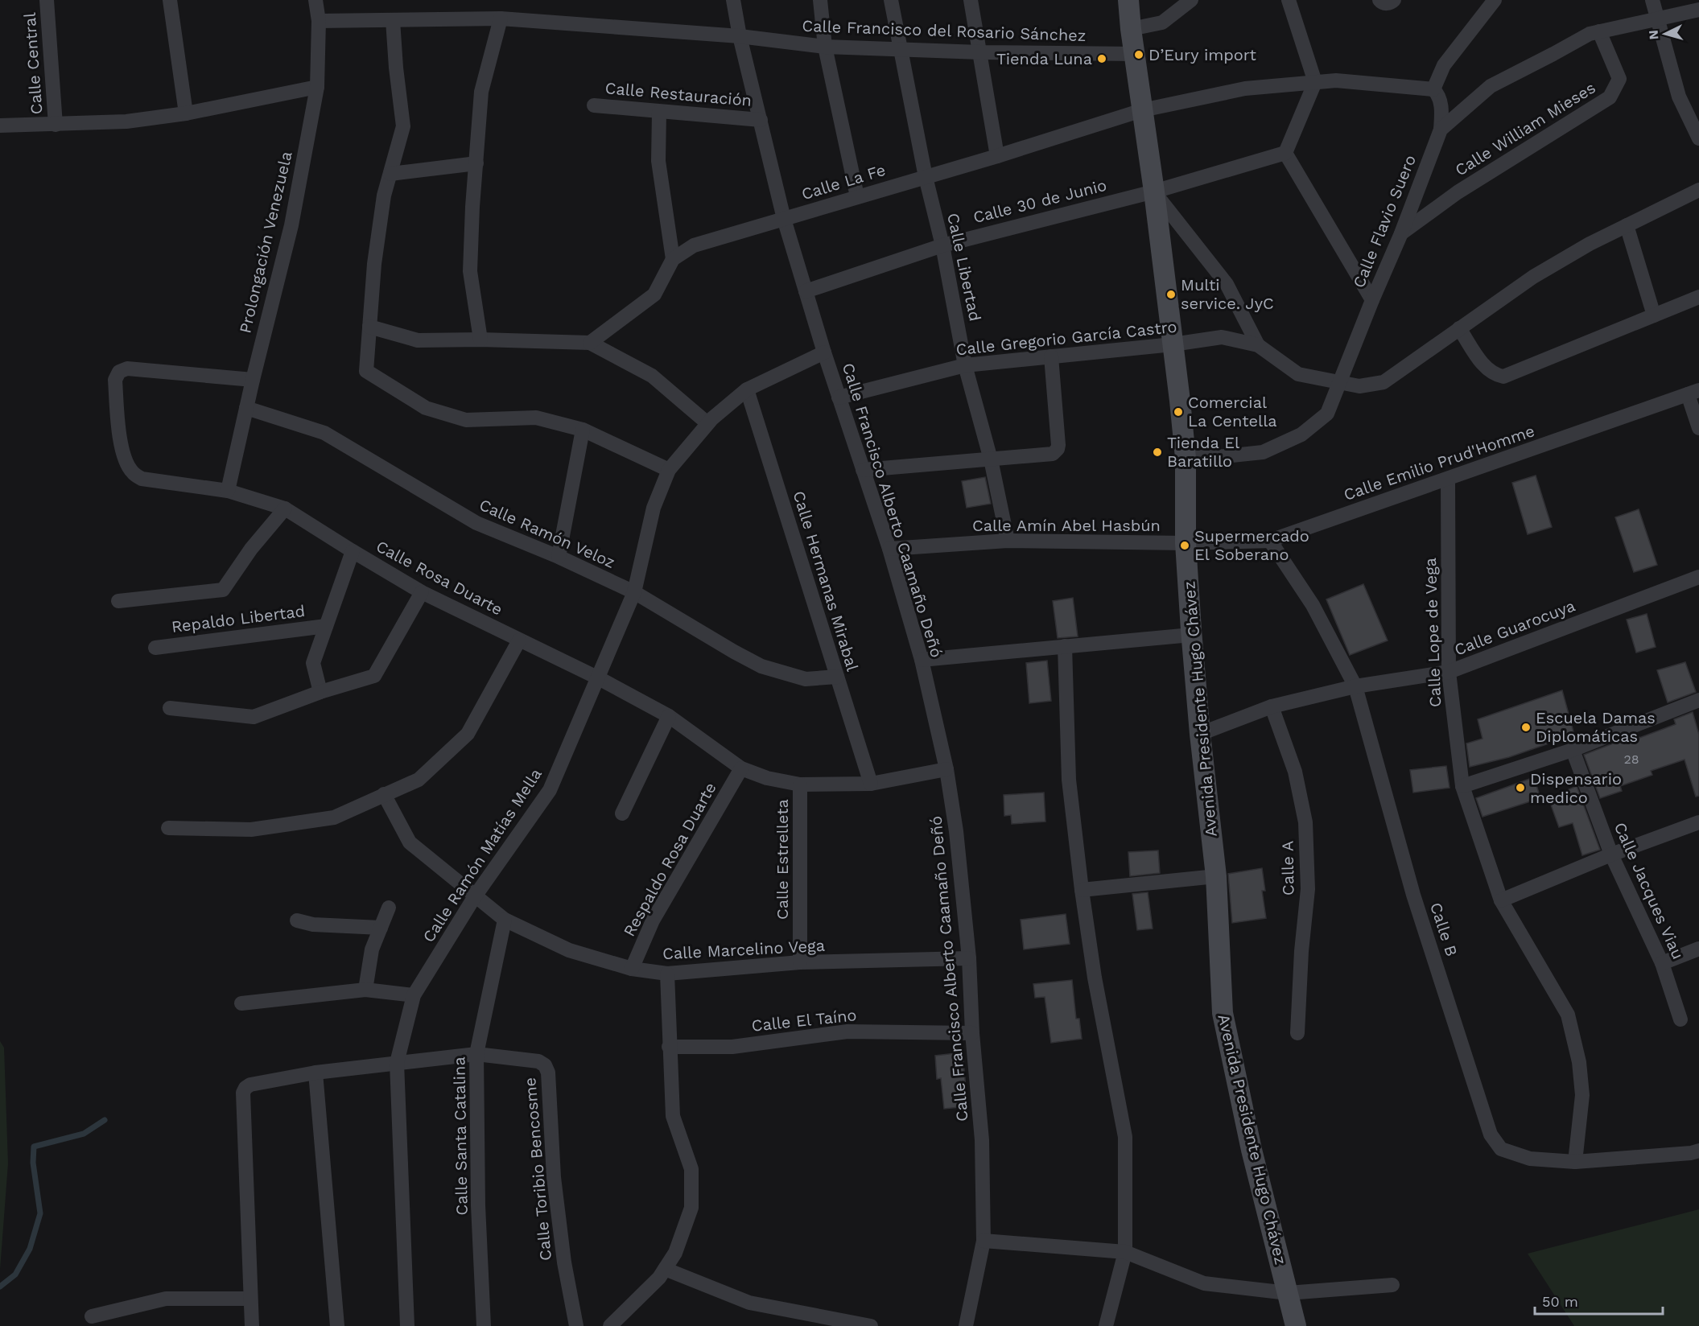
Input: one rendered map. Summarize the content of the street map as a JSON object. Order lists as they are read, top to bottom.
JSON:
{
  "streets": {
    "main road": ["Avenida Presidente Hugo Chávez"],
    "street": [
      "Calle Francisco del Rosario Sánchez",
      "Calle Central",
      "Calle Restauración",
      "Calle William Mieses",
      "Calle La Fe",
      "Calle 30 de Junio",
      "Calle Flavio Suero",
      "Prolongación Venezuela",
      "Calle Libertad",
      "Calle Gregorio García Castro",
      "Calle Emilio Prud'Homme",
      "Calle Francisco Alberto Caamaño Deñó",
      "Calle Amín Abel Hasbún",
      "Calle Ramón Veloz",
      "Calle Rosa Duarte",
      "Calle Hermanas Mirabal",
      "Repaldo Libertad",
      "Calle Guarocuya",
      "Calle Lope de Vega",
      "Calle Ramón Matías Mella",
      "Respaldo Rosa Duarte",
      "Calle Estrelleta",
      "Calle A",
      "Calle Jacques Viau",
      "Calle B",
      "Calle Marcelino Vega",
      "Calle El Taíno",
      "Calle Santa Catalina",
      "Calle Toribio Bencosme"
    ]
  },
  "crossings": [
    ["Calle Francisco del Rosario Sánchez", "Prolongación Venezuela"],
    ["Calle Francisco del Rosario Sánchez", "Calle Libertad"],
    ["Calle Francisco del Rosario Sánchez", "Calle Francisco Alberto Caamaño Deñó"],
    ["Calle Francisco del Rosario Sánchez", "Avenida Presidente Hugo Chávez"],
    ["Calle Restauración", "Calle Francisco Alberto Caamaño Deñó"],
    ["Calle William Mieses", "Calle Flavio Suero"],
    ["Calle La Fe", "Calle Libertad"],
    ["Calle La Fe", "Calle Francisco Alberto Caamaño Deñó"],
    ["Calle La Fe", "Avenida Presidente Hugo Chávez"],
    ["Calle 30 de Junio", "Calle Libertad"],
    ["Calle 30 de Junio", "Calle Francisco Alberto Caamaño Deñó"],
    ["Calle 30 de Junio", "Avenida Presidente Hugo Chávez"],
    ["Calle Flavio Suero", "Calle Gregorio García Castro"],
    ["Calle Flavio Suero", "Avenida Presidente Hugo Chávez"],
    ["Prolongación Venezuela", "Calle Ramón Veloz"],
    ["Prolongación Venezuela", "Calle Rosa Duarte"],
    ["Calle Libertad", "Calle Gregorio García Castro"],
    ["Calle Libertad", "Calle Amín Abel Hasbún"],
    ["Calle Gregorio García Castro", "Calle Francisco Alberto Caamaño Deñó"],
    ["Calle Gregorio García Castro", "Avenida Presidente Hugo Chávez"],
    ["Calle Emilio Prud'Homme", "Calle Amín Abel Hasbún"],
    ["Calle Emilio Prud'Homme", "Calle Lope de Vega"],
    ["Calle Emilio Prud'Homme", "Avenida Presidente Hugo Chávez"],
    ["Calle Emilio Prud'Homme", "Calle B"],
    ["Calle Francisco Alberto Caamaño Deñó", "Calle Amín Abel Hasbún"],
    ["Calle Francisco Alberto Caamaño Deñó", "Calle Rosa Duarte"],
    ["Calle Francisco Alberto Caamaño Deñó", "Calle Ramón Matías Mella"],
    ["Calle Francisco Alberto Caamaño Deñó", "Calle Marcelino Vega"],
    ["Calle Francisco Alberto Caamaño Deñó", "Calle El Taíno"],
    ["Calle Amín Abel Hasbún", "Avenida Presidente Hugo Chávez"],
    ["Calle Ramón Veloz", "Calle Hermanas Mirabal"],
    ["Calle Ramón Veloz", "Calle Ramón Matías Mella"],
    ["Calle Rosa Duarte", "Calle Hermanas Mirabal"],
    ["Calle Rosa Duarte", "Calle Ramón Matías Mella"],
    ["Calle Rosa Duarte", "Respaldo Rosa Duarte"],
    ["Calle Rosa Duarte", "Calle Estrelleta"],
    ["Calle Hermanas Mirabal", "Calle Ramón Matías Mella"],
    ["Calle Guarocuya", "Calle Lope de Vega"],
    ["Calle Guarocuya", "Avenida Presidente Hugo Chávez"],
    ["Calle Guarocuya", "Calle A"],
    ["Calle Guarocuya", "Calle B"],
    ["Calle Lope de Vega", "Calle B"],
    ["Calle Ramón Matías Mella", "Calle Marcelino Vega"],
    ["Respaldo Rosa Duarte", "Calle Marcelino Vega"],
    ["Calle Estrelleta", "Calle Marcelino Vega"],
    ["Calle Marcelino Vega", "Calle Santa Catalina"],
    ["Calle Santa Catalina", "Calle Toribio Bencosme"]
  ],
  "places": [
    "D’Eury import",
    "Tienda Luna",
    "Multi service. JyC",
    "Comercial La Centella",
    "Tienda El Baratillo",
    "Supermercado El Soberano",
    "Escuela Damas Diplomáticas",
    "Dispensario medico"
  ],
  "house_numbers": ["28"],
  "scale_bar": "50 m",
  "north": "left"
}
